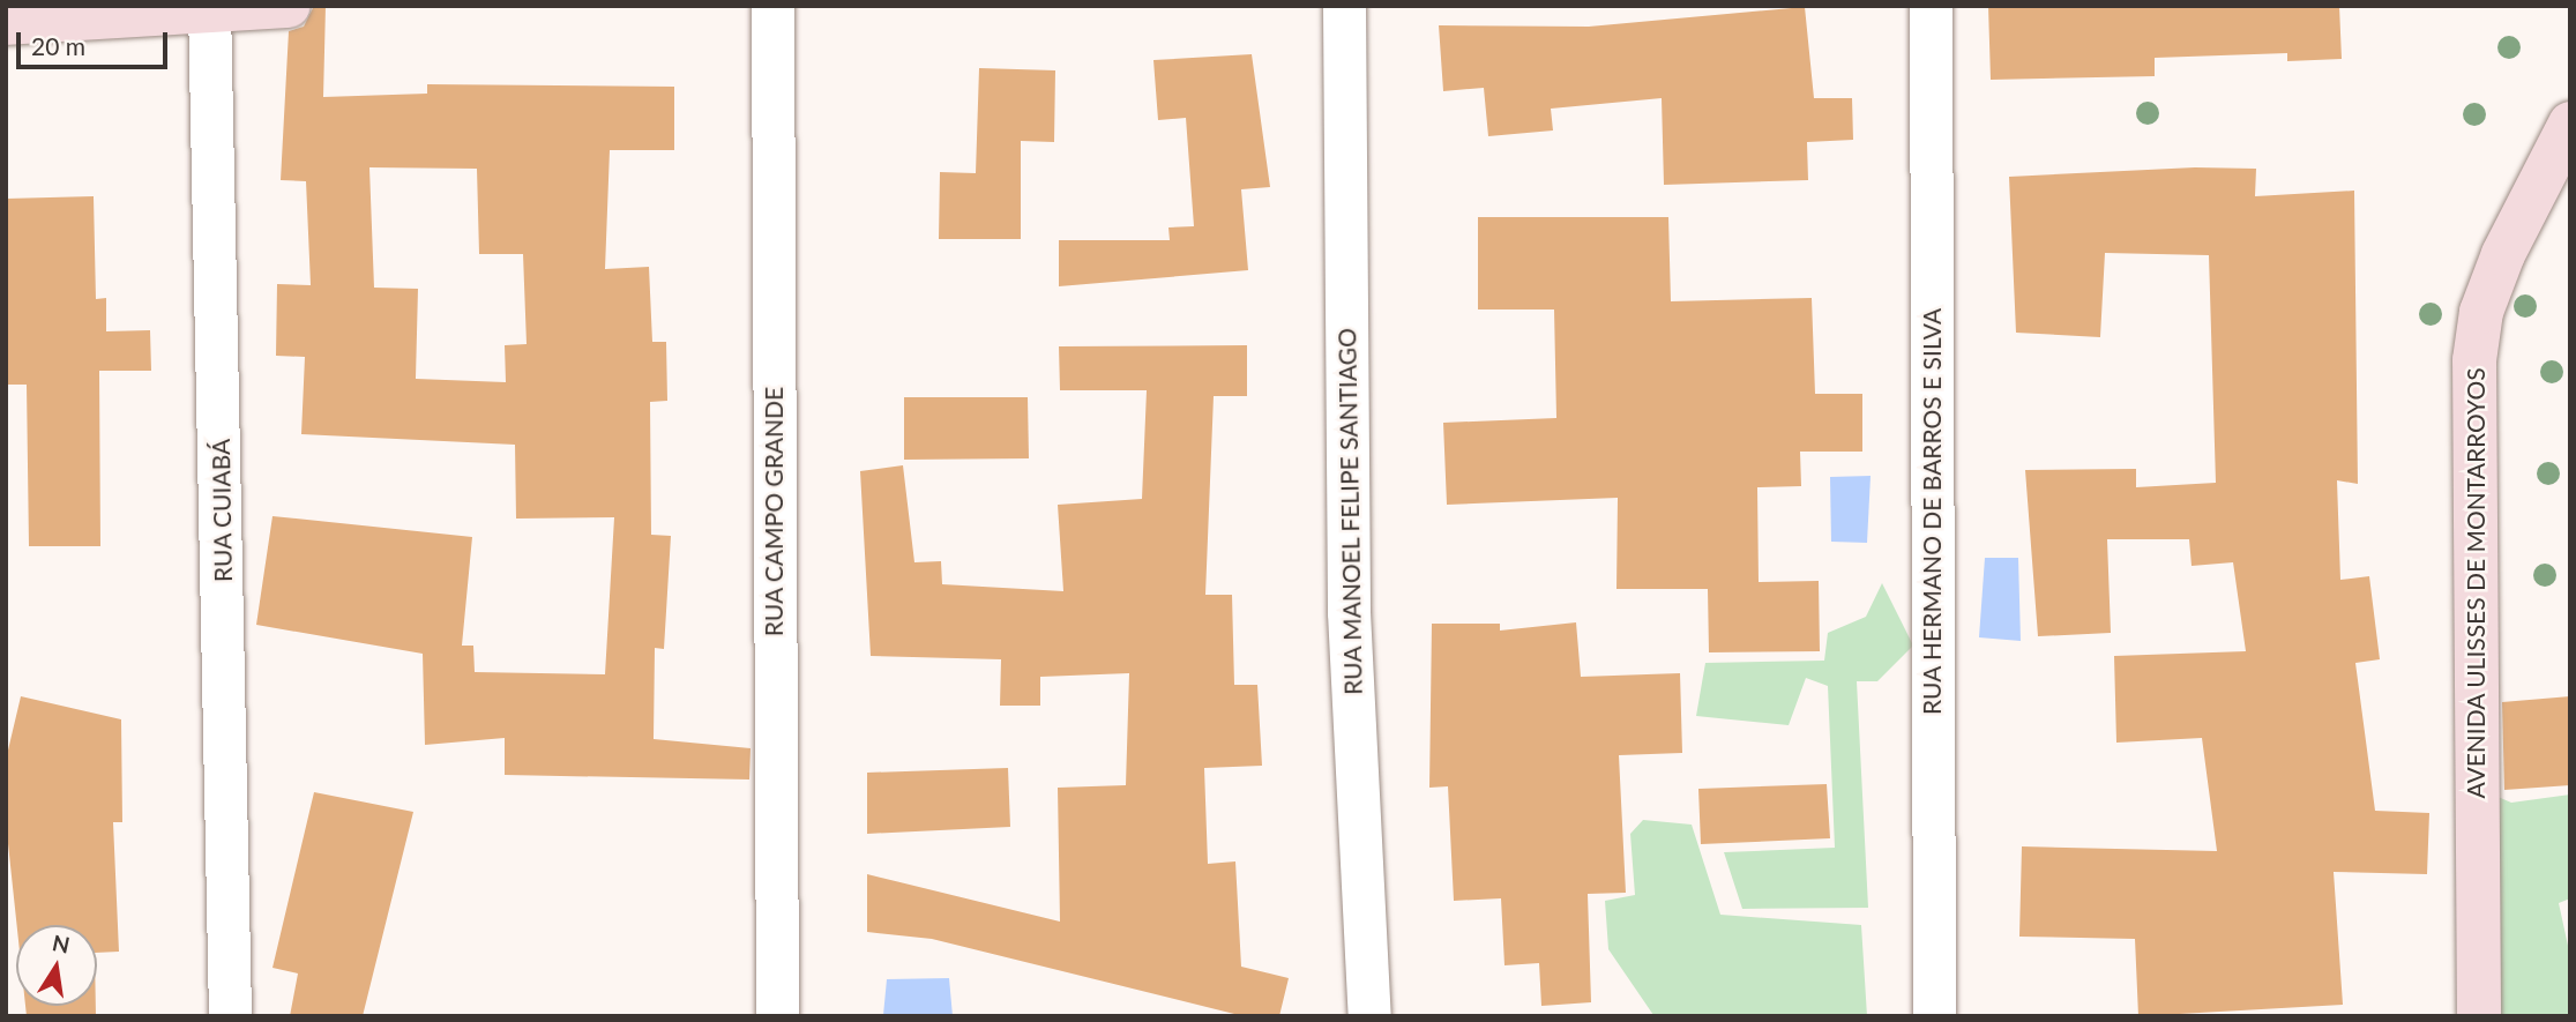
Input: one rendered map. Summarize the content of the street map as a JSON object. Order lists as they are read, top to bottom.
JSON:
{
  "streets": {
    "street": [
      "RUA CUIABÁ",
      "RUA CAMPO GRANDE",
      "RUA MANOEL FELIPE SANTIAGO",
      "RUA HERMANO DE BARROS E SILVA",
      "AVENIDA ULISSES DE MONTARROYOS"
    ]
  },
  "scale_bar": "20 m",
  "north": "top"
}
